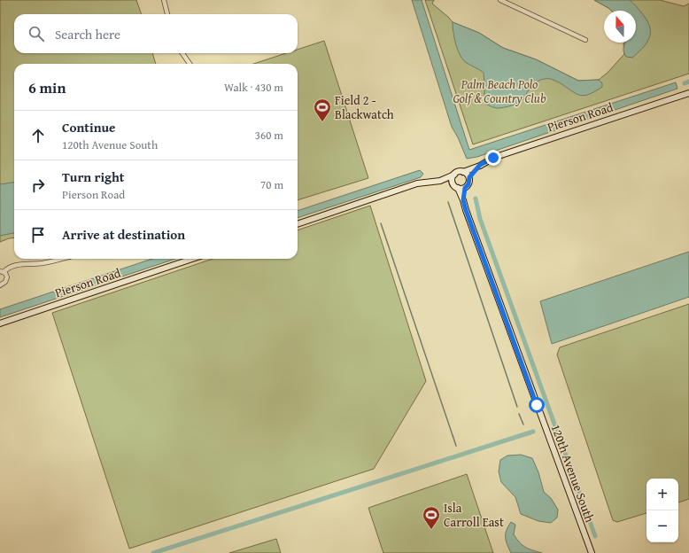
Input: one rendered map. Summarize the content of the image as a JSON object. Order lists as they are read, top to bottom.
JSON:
{
  "streets": {
    "street": ["Pierson Road", "120th Avenue South"]
  },
  "crossings": [
    ["Pierson Road", "120th Avenue South"]
  ],
  "parks": ["Palm Beach Polo Golf & Country Club"],
  "places": {
    "sports": ["Field 2 - Blackwatch", "Isla Carroll East"]
  },
  "north": "top",
  "page": {
    "search": "Search here",
    "heading": ["6 min", "Walk · 430 m"],
    "list": [
      ["Continue", "120th Avenue South", "360 m"],
      ["Turn right", "Pierson Road", "70 m"],
      "Arrive at destination"
    ],
    "map_buttons": ["+", "−"]
  }
}
